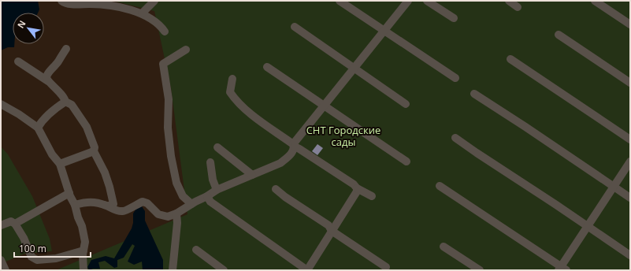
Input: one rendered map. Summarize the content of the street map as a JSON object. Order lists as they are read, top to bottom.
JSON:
{
  "parks": ["СНТ Городские сады"],
  "scale_bar": "100 m",
  "north": "top left"
}
